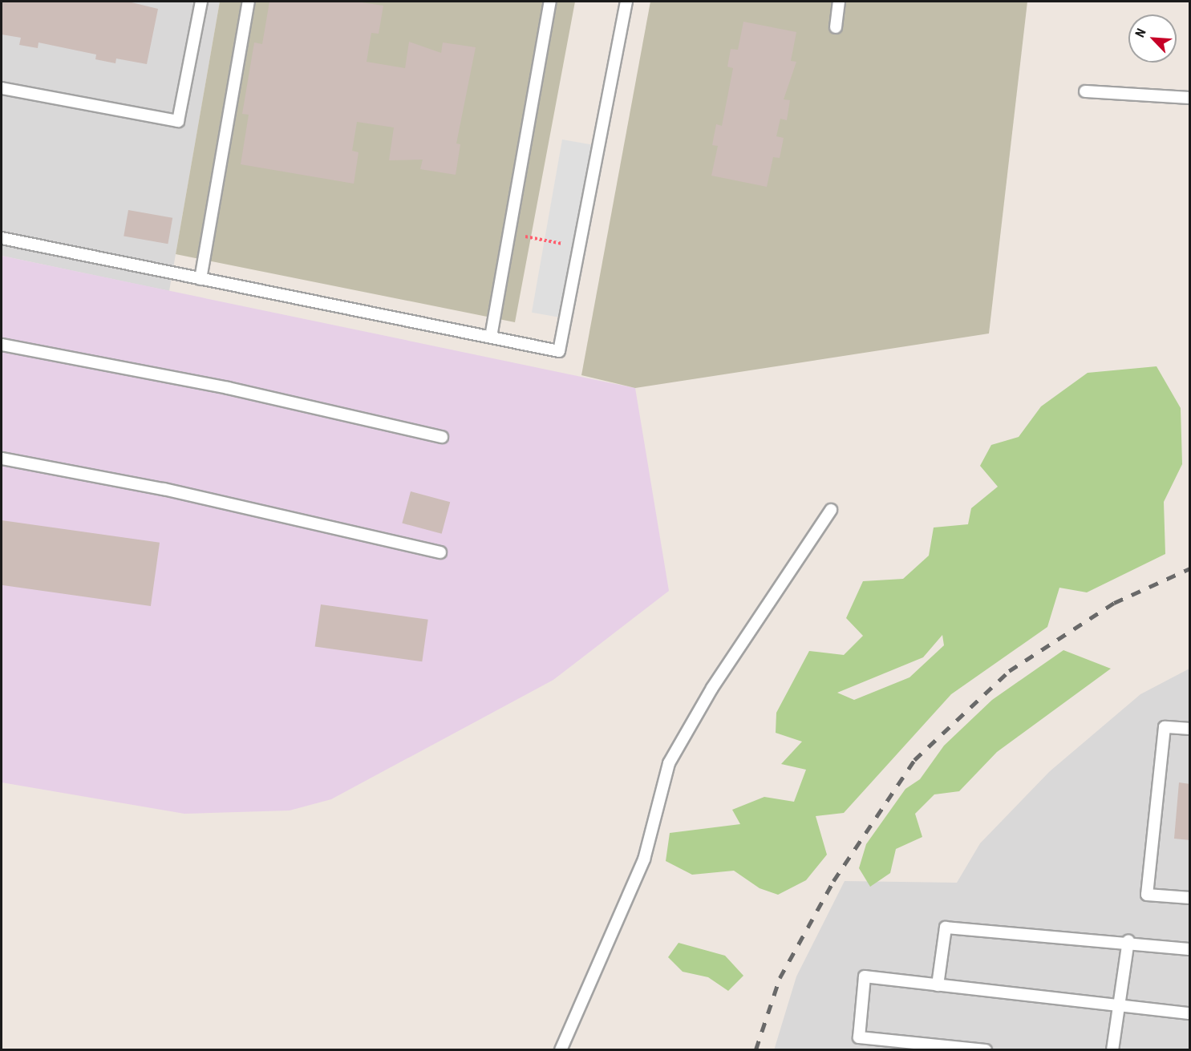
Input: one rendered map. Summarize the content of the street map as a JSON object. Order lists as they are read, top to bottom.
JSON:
{
  "north": "top left"
}
